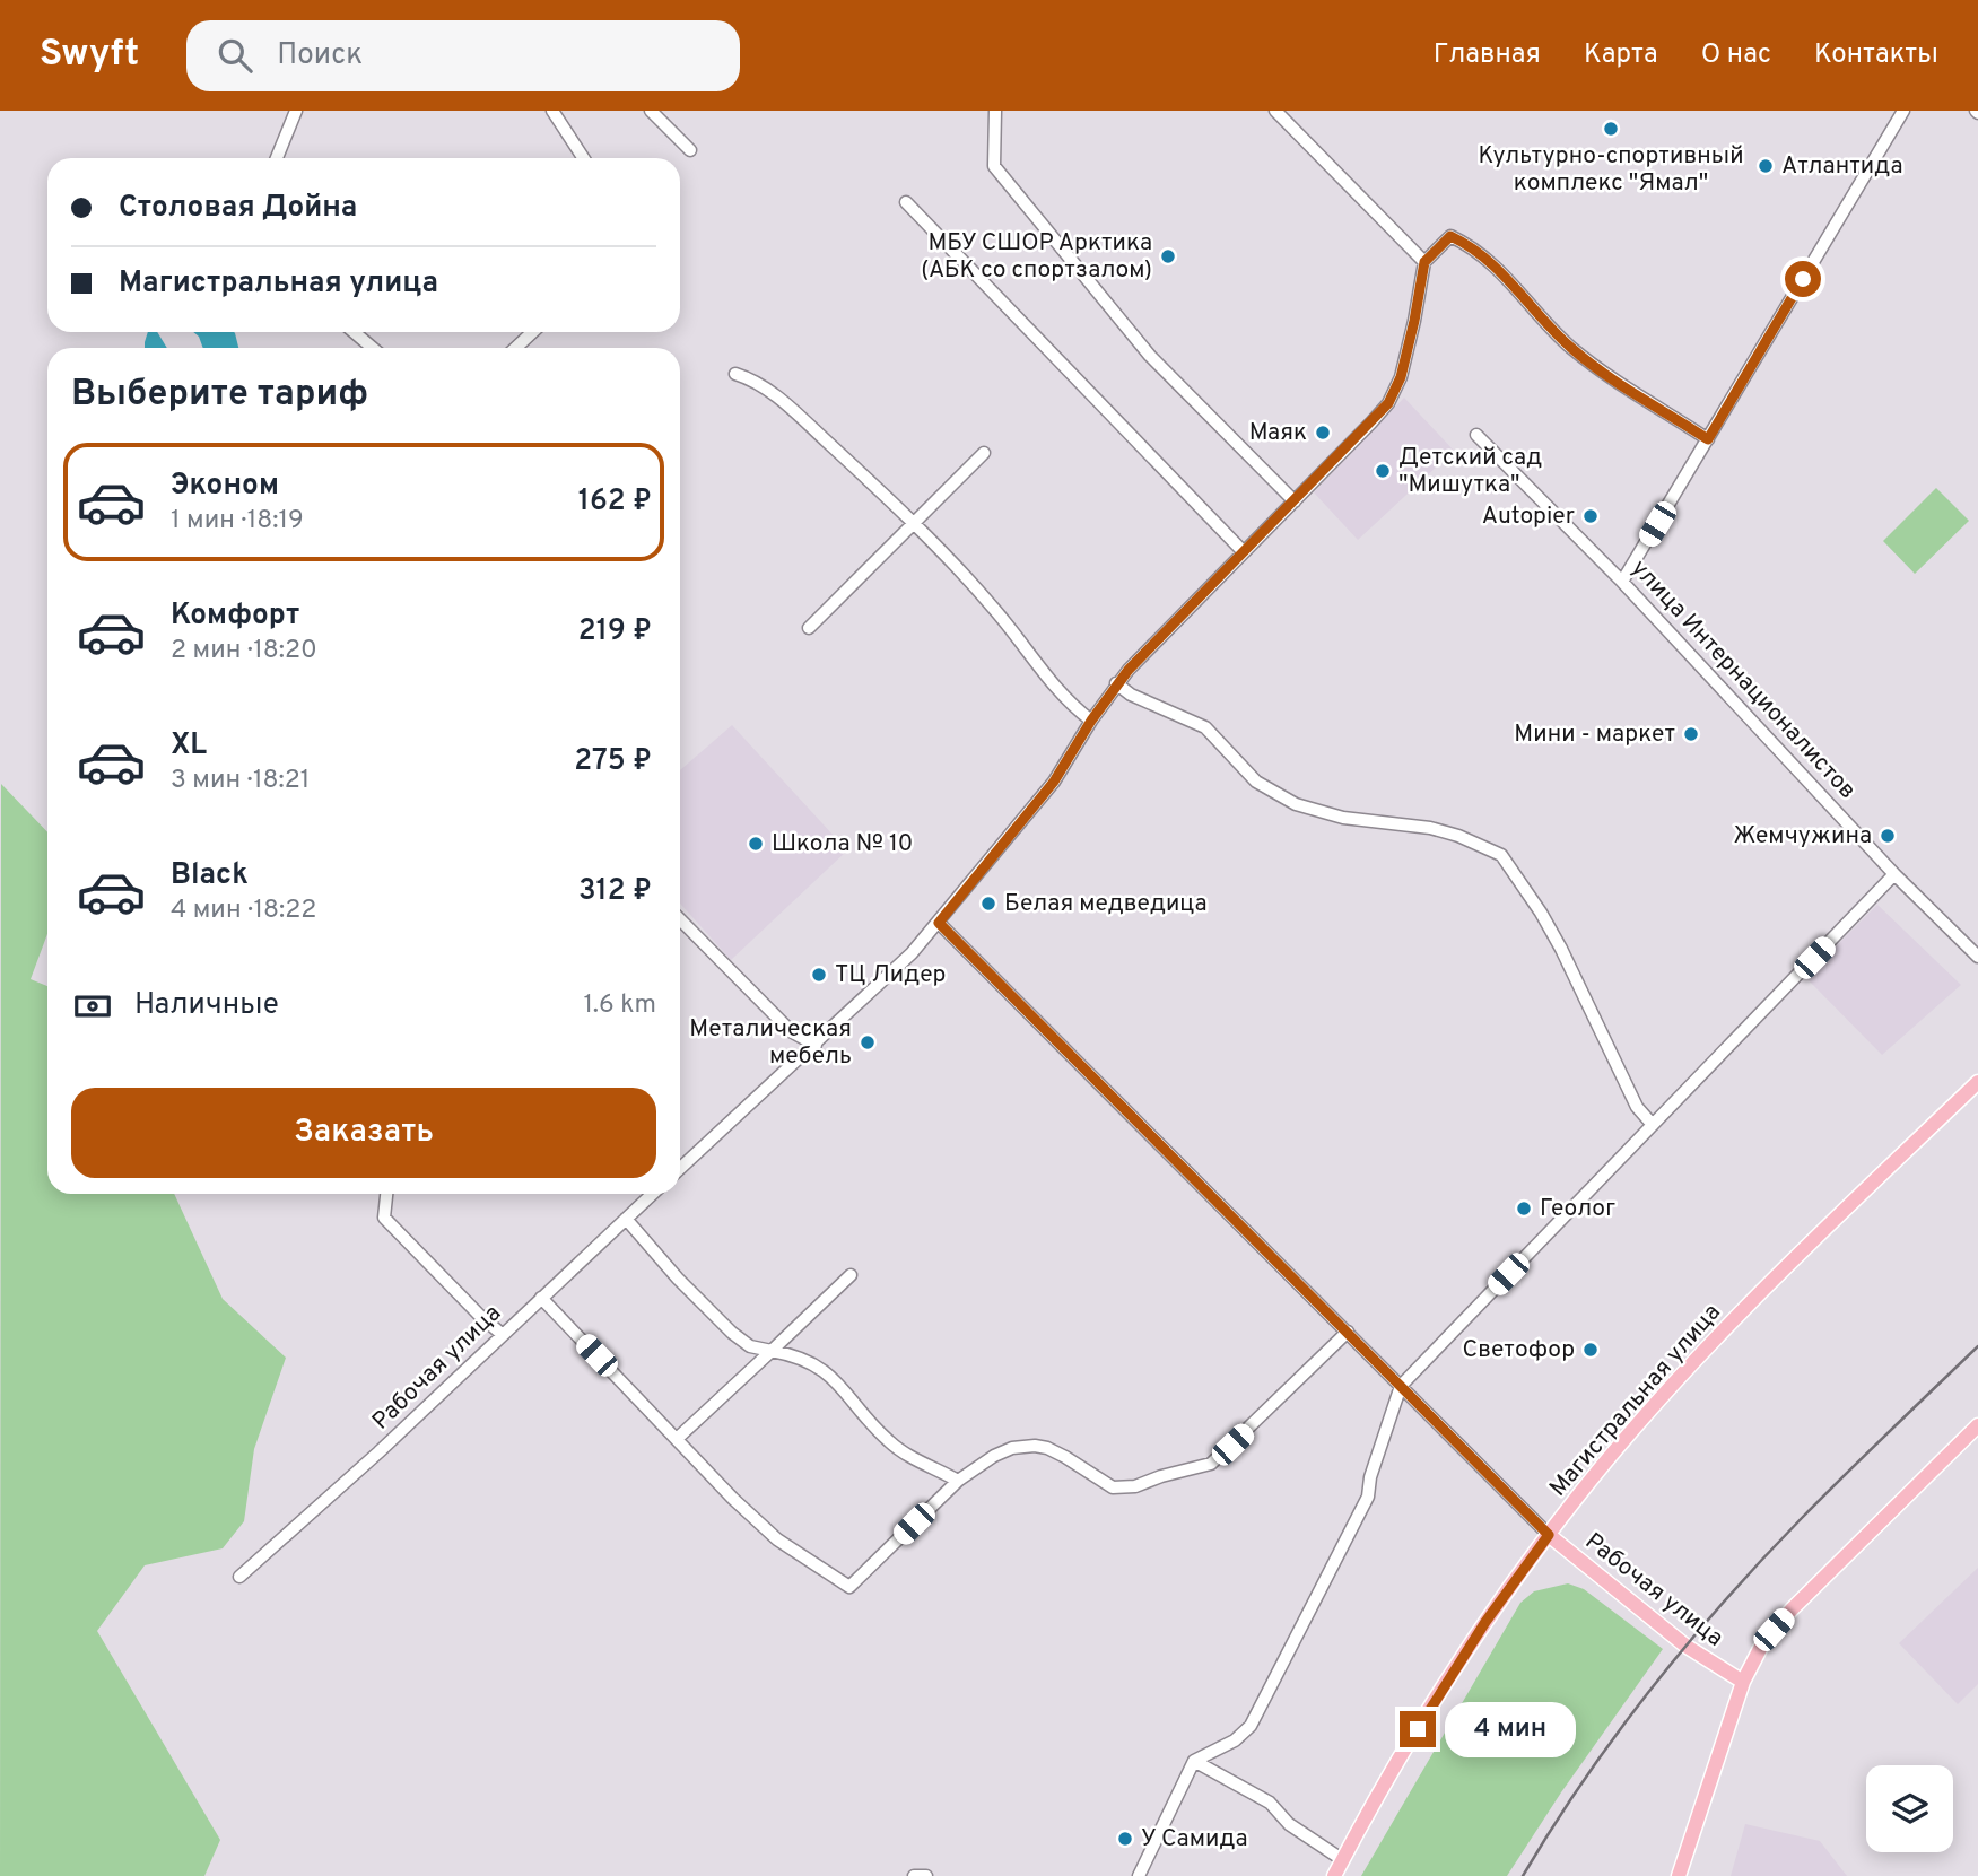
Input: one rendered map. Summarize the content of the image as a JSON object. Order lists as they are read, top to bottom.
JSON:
{
  "streets": {
    "main road": ["Рабочая улица", "Магистральная улица"],
    "street": ["улица Интернационалистов"]
  },
  "crossings": [
    ["Рабочая улица", "Магистральная улица"]
  ],
  "places": [
    "Культурно-спортивный комплекс \"Ямал\"",
    "Атлантида",
    "МБУ СШОР Арктика (АБК со спортзалом)",
    "Маяк",
    "Детский сад \"Мишутка\"",
    "Autopier",
    "Мини - маркет",
    "Жемчужина",
    "Школа № 10",
    "Белая медведица",
    "ТЦ Лидер",
    "Металическая мебель",
    "Геолог",
    "Светофор",
    "У Самида"
  ],
  "page": {
    "header": "Swyft",
    "search": "Поиск",
    "nav": [
      "Главная",
      "Карта",
      "О нас",
      "Контакты"
    ],
    "banner": ["Столовая Дойна", "Магистральная улица"],
    "heading": "Выберите тариф",
    "list": [
      {
        "name": "Эконом",
        "note": "1 мин · 18:19",
        "value": "162 ₽"
      },
      {
        "name": "Комфорт",
        "note": "2 мин · 18:20",
        "value": "219 ₽"
      },
      {
        "name": "XL",
        "note": "3 мин · 18:21",
        "value": "275 ₽"
      },
      {
        "name": "Black",
        "note": "4 мин · 18:22",
        "value": "312 ₽"
      }
    ],
    "pay": ["Наличные", "1.6 km"],
    "buttons": "Заказать",
    "bubble": "4 мин"
  }
}
